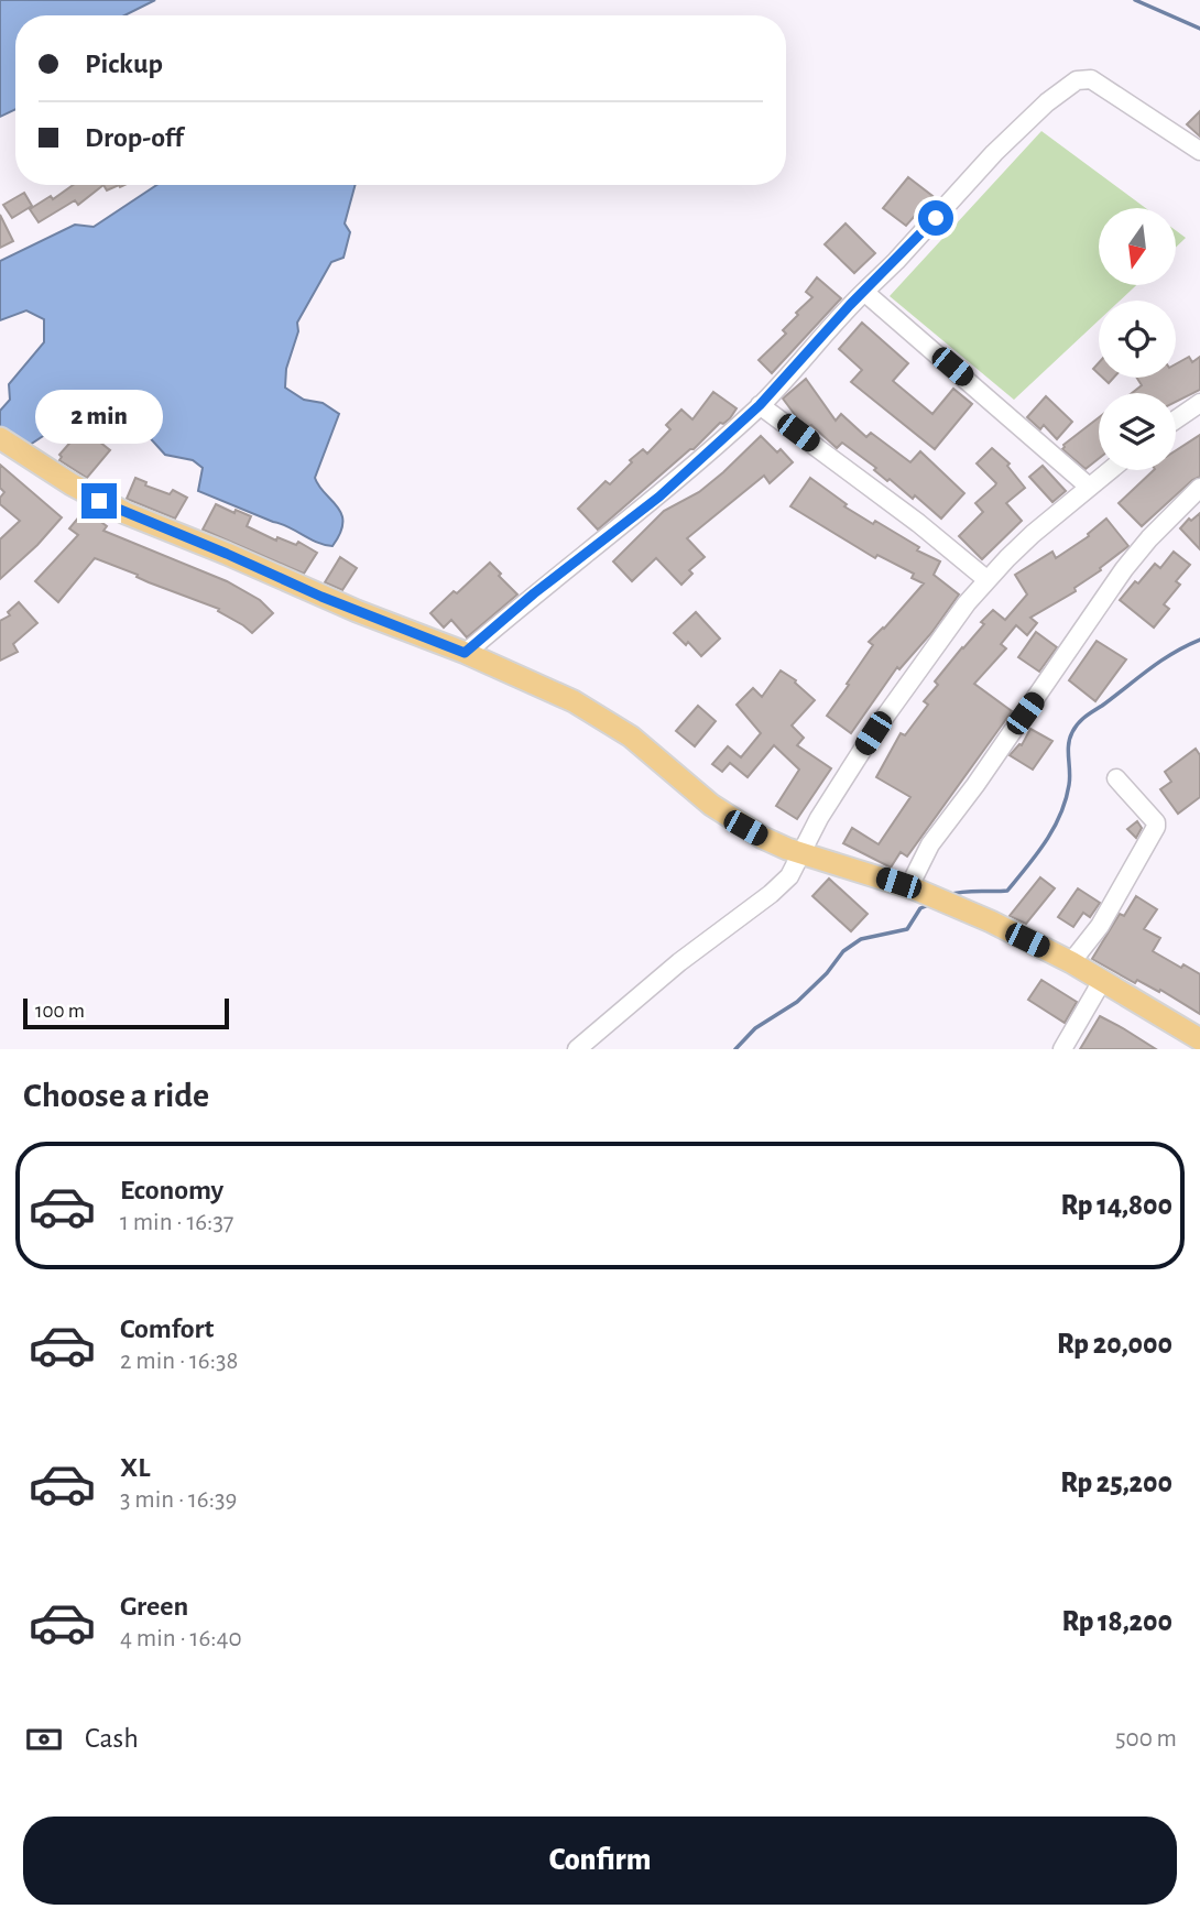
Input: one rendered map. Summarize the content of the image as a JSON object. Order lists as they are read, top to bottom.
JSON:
{
  "scale_bar": "100 m",
  "north": "bottom",
  "page": {
    "banner": ["Pickup", "Drop-off"],
    "bubble": "2 min",
    "scale": "100 m",
    "heading": "Choose a ride",
    "list": [
      {
        "name": "Economy",
        "note": "1 min · 16:37",
        "value": "Rp 14,800"
      },
      {
        "name": "Comfort",
        "note": "2 min · 16:38",
        "value": "Rp 20,000"
      },
      {
        "name": "XL",
        "note": "3 min · 16:39",
        "value": "Rp 25,200"
      },
      {
        "name": "Green",
        "note": "4 min · 16:40",
        "value": "Rp 18,200"
      }
    ],
    "pay": ["Cash", "500 m"],
    "buttons": "Confirm"
  }
}
